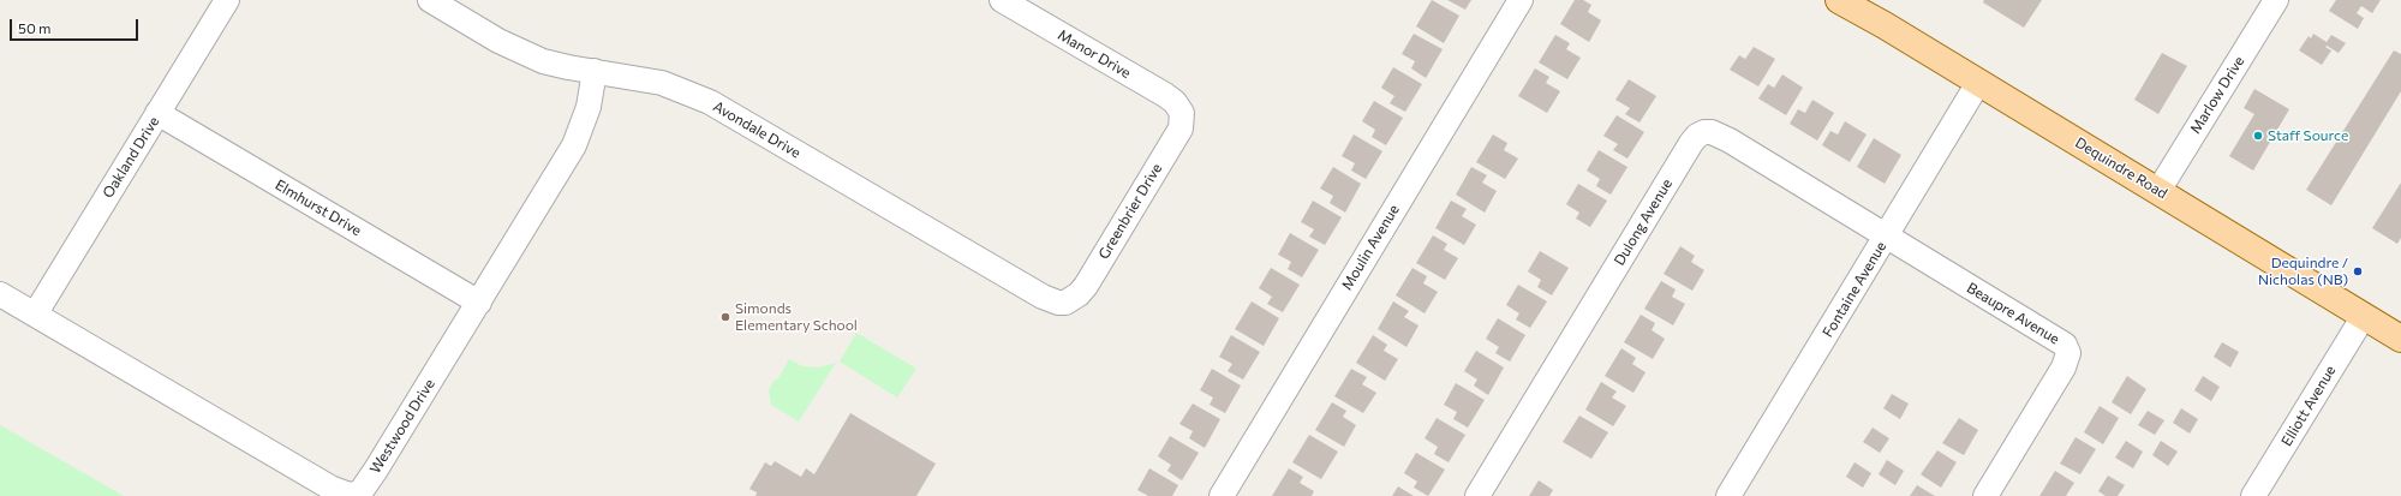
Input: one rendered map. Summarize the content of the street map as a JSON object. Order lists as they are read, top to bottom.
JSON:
{
  "streets": {
    "main road": ["Dequindre Road"],
    "street": [
      "Manor Drive",
      "Marlow Drive",
      "Avondale Drive",
      "Oakland Drive",
      "Elmhurst Drive",
      "Greenbrier Drive",
      "Dulong Avenue",
      "Moulin Avenue",
      "Fontaine Avenue",
      "Beaupre Avenue",
      "Elliott Avenue",
      "Westwood Drive"
    ]
  },
  "crossings": [
    ["Manor Drive", "Greenbrier Drive"],
    ["Marlow Drive", "Dequindre Road"],
    ["Avondale Drive", "Greenbrier Drive"],
    ["Avondale Drive", "Westwood Drive"],
    ["Oakland Drive", "Elmhurst Drive"],
    ["Oakland Drive", "Westwood Drive"],
    ["Dequindre Road", "Fontaine Avenue"],
    ["Dequindre Road", "Elliott Avenue"],
    ["Elmhurst Drive", "Westwood Drive"],
    ["Dulong Avenue", "Fontaine Avenue"],
    ["Dulong Avenue", "Beaupre Avenue"],
    ["Fontaine Avenue", "Beaupre Avenue"]
  ],
  "places": ["Staff Source", "Dequindre / Nicholas (NB)", "Simonds Elementary School"],
  "scale_bar": "50 m"
}
